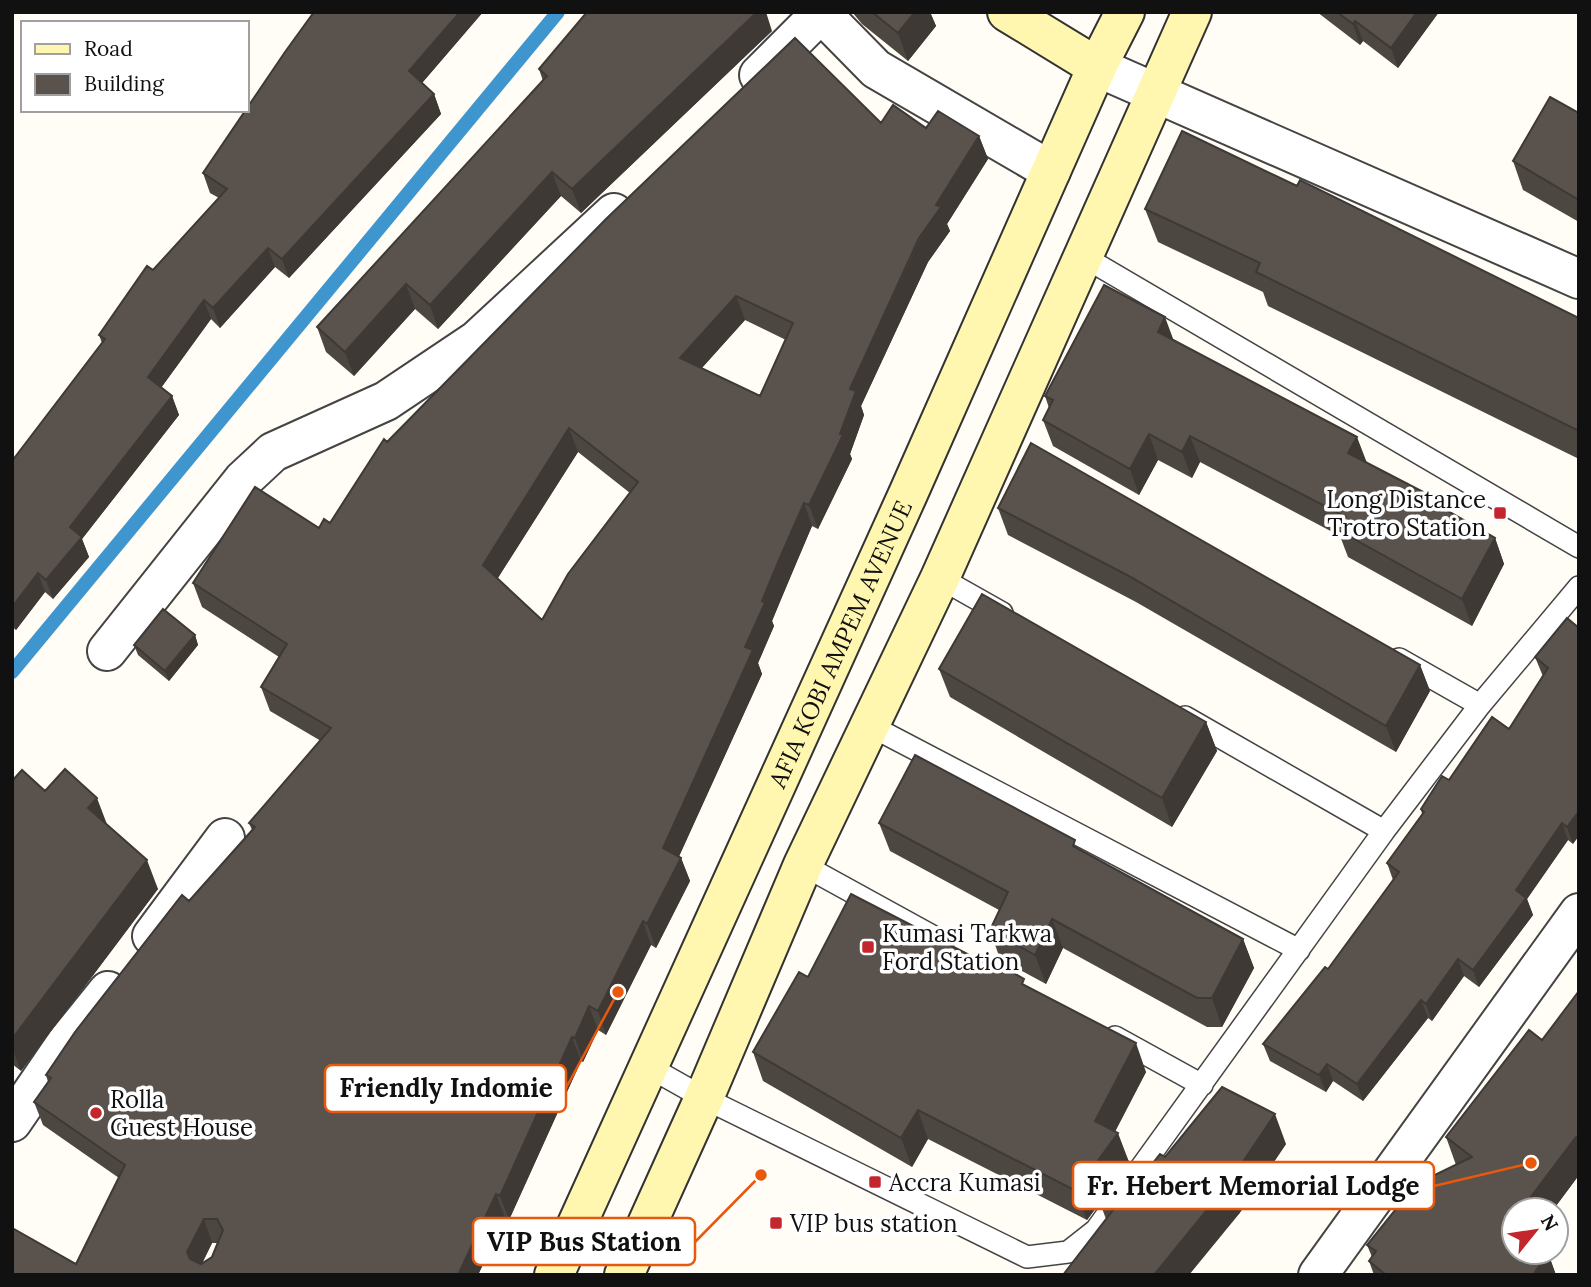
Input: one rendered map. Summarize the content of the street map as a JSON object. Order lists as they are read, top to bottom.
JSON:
{
  "streets": {
    "main road": ["AFIA KOBI AMPEM AVENUE"]
  },
  "places": {
    "transit": [
      "Long Distance Trotro Station",
      "Kumasi Tarkwa Ford Station",
      "Accra Kumasi",
      "VIP bus station"
    ],
    "other": [
      "Friendly Indomie",
      "Rolla Guest House",
      "Fr. Hebert Memorial Lodge",
      "VIP Bus Station"
    ]
  },
  "legend": ["Road", "Building"],
  "north": "top right"
}
